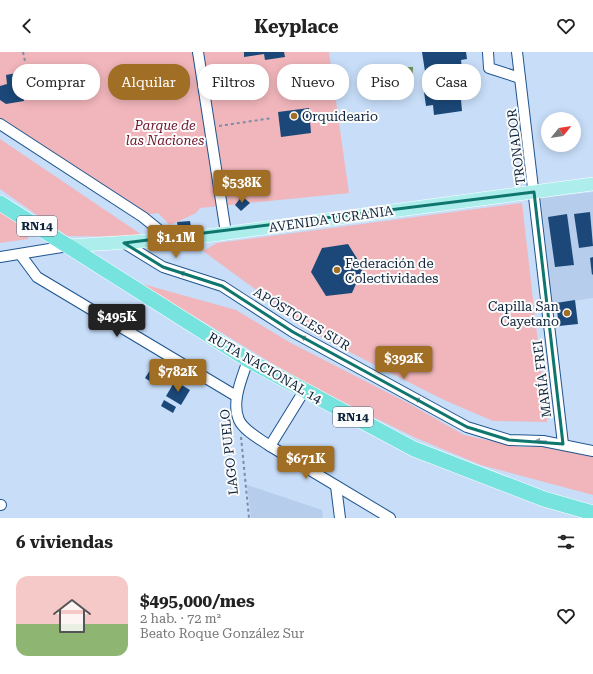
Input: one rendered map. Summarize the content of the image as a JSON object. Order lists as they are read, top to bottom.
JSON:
{
  "streets": {
    "highway": ["RN14", "RUTA NACIONAL 14"],
    "main road": ["AVENIDA UCRANIA"],
    "street": [
      "TRONADOR",
      "APÓSTOLES SUR",
      "MARÍA FREI",
      "LAGO PUELO"
    ]
  },
  "crossings": [
    ["TRONADOR", "AVENIDA UCRANIA"],
    ["TRONADOR", "MARÍA FREI"],
    ["AVENIDA UCRANIA", "APÓSTOLES SUR"],
    ["AVENIDA UCRANIA", "RUTA NACIONAL 14"],
    ["AVENIDA UCRANIA", "MARÍA FREI"],
    ["APÓSTOLES SUR", "MARÍA FREI"],
    ["RUTA NACIONAL 14", "LAGO PUELO"]
  ],
  "parks": ["Parque de las Naciones"],
  "places": ["Orquideario", "Federación de Colectividades", "Capilla San Cayetano"],
  "north": "top right",
  "page": {
    "header": "Keyplace",
    "chip": [
      "Comprar",
      "Alquilar",
      "Filtros",
      "Nuevo",
      "Piso",
      "Casa"
    ],
    "price": [
      "$538K",
      "$1.1M",
      "$495K",
      "$392K",
      "$782K",
      "$671K"
    ],
    "heading": "6 viviendas",
    "list": [
      {
        "name": "$495,000/mes",
        "note": "2 hab. · 72 m² · Beato Roque González Sur"
      }
    ]
  }
}
